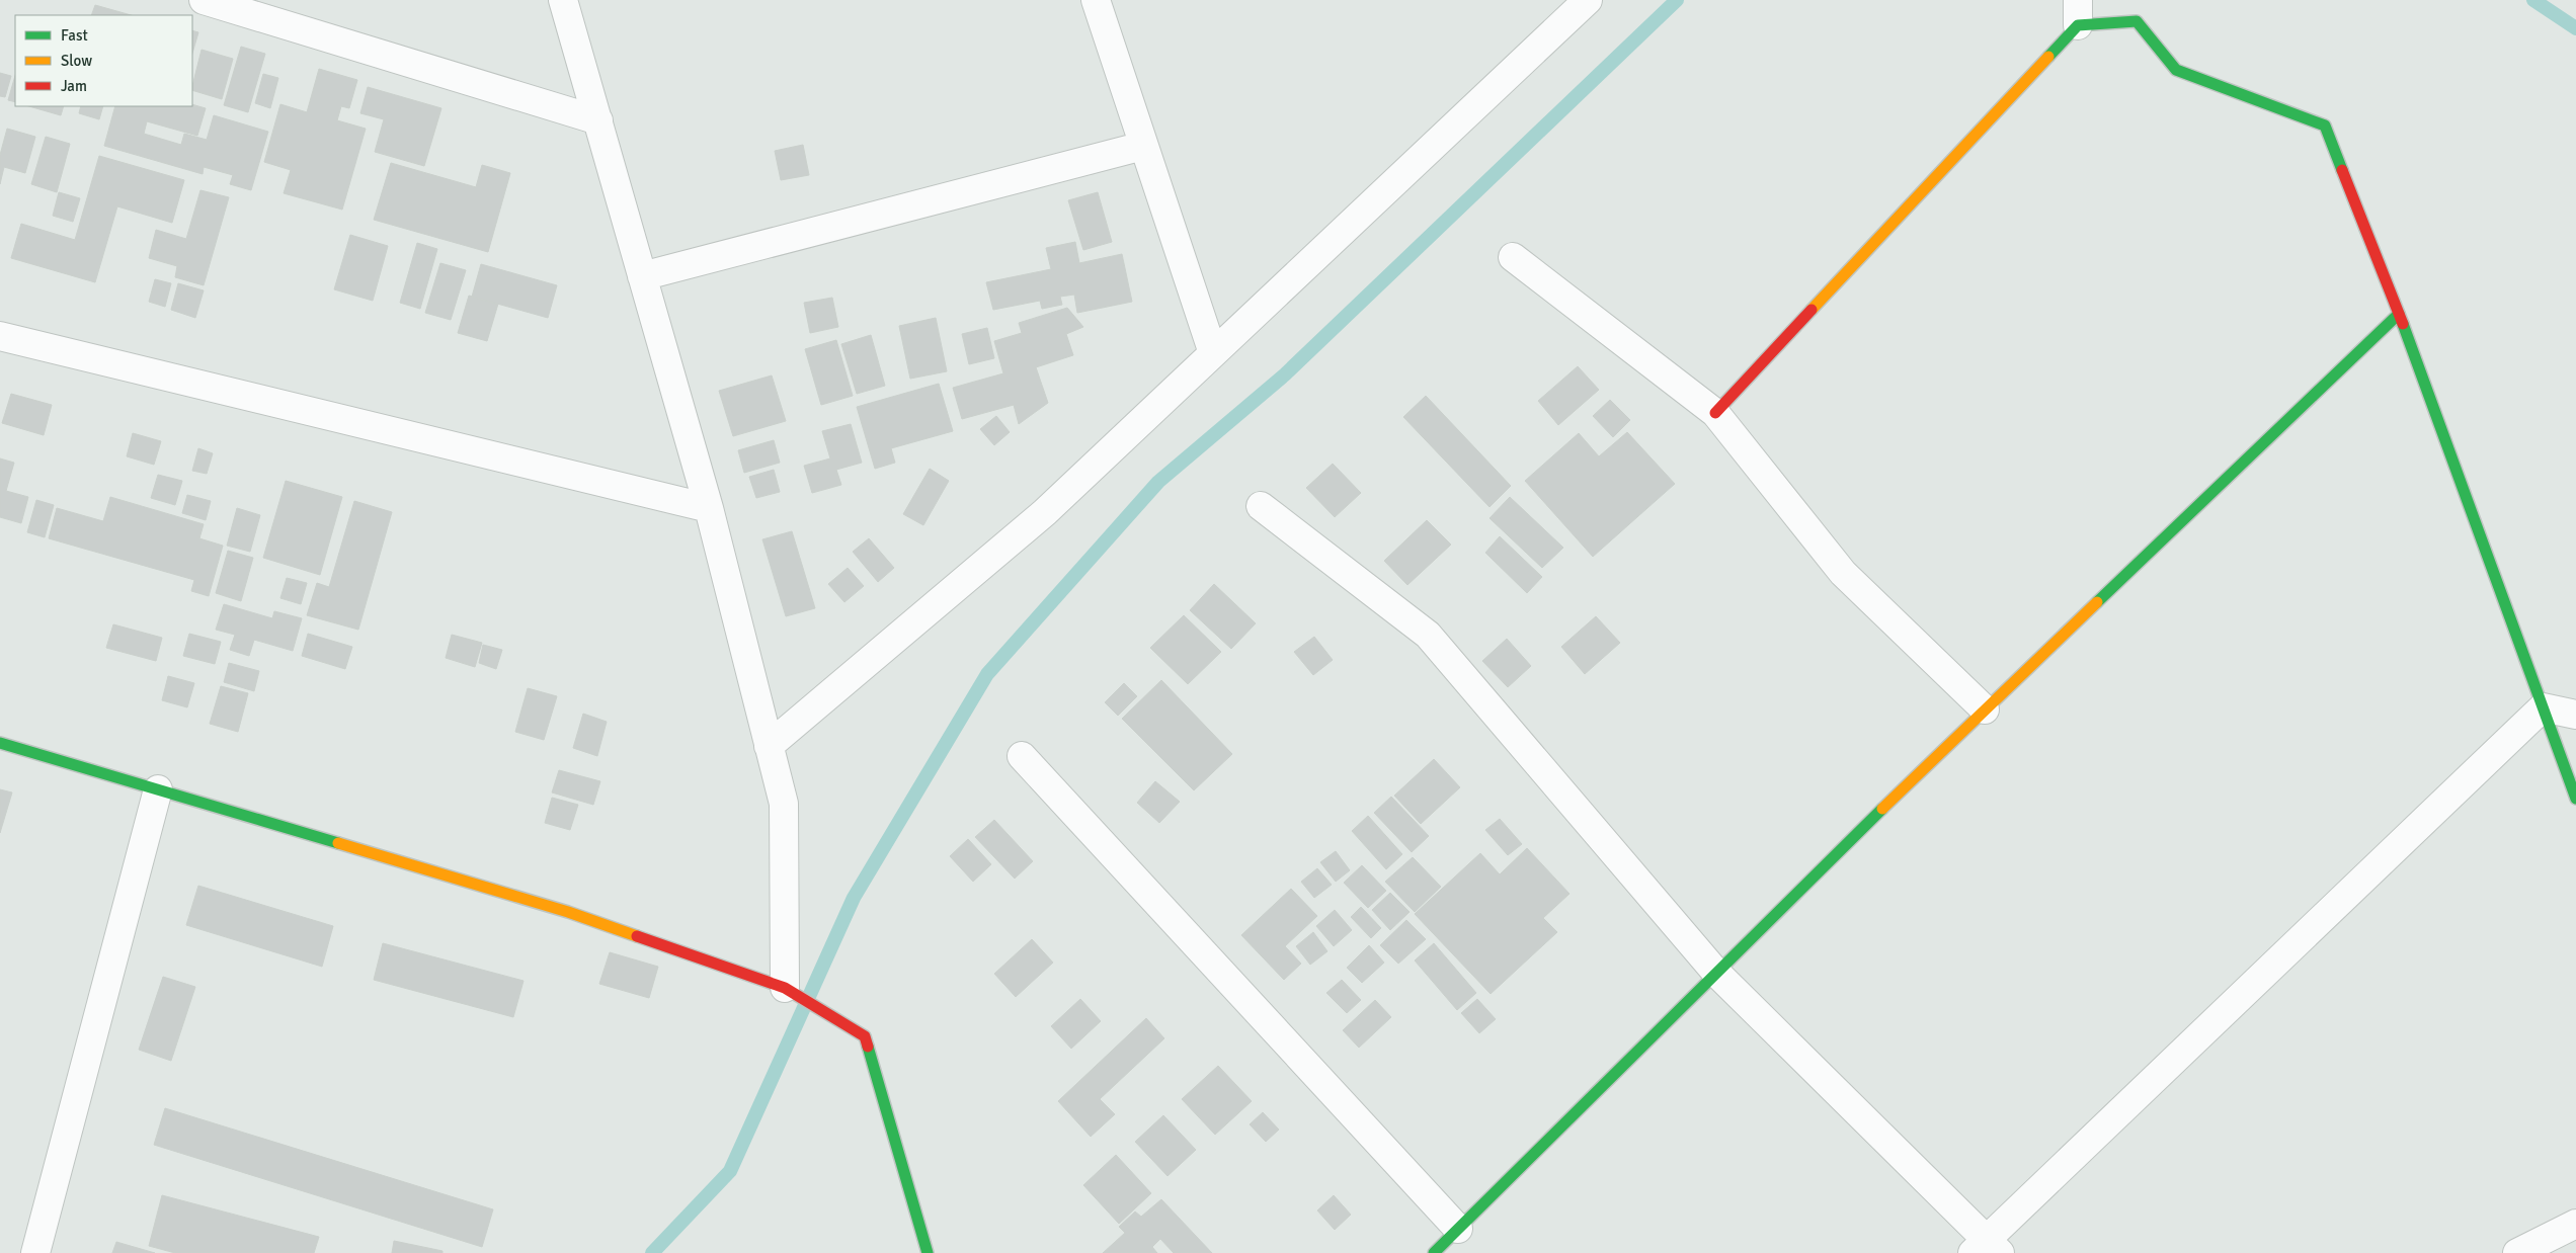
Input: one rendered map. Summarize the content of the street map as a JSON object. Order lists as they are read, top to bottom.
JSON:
{
  "legend": ["Fast", "Slow", "Jam"]
}
